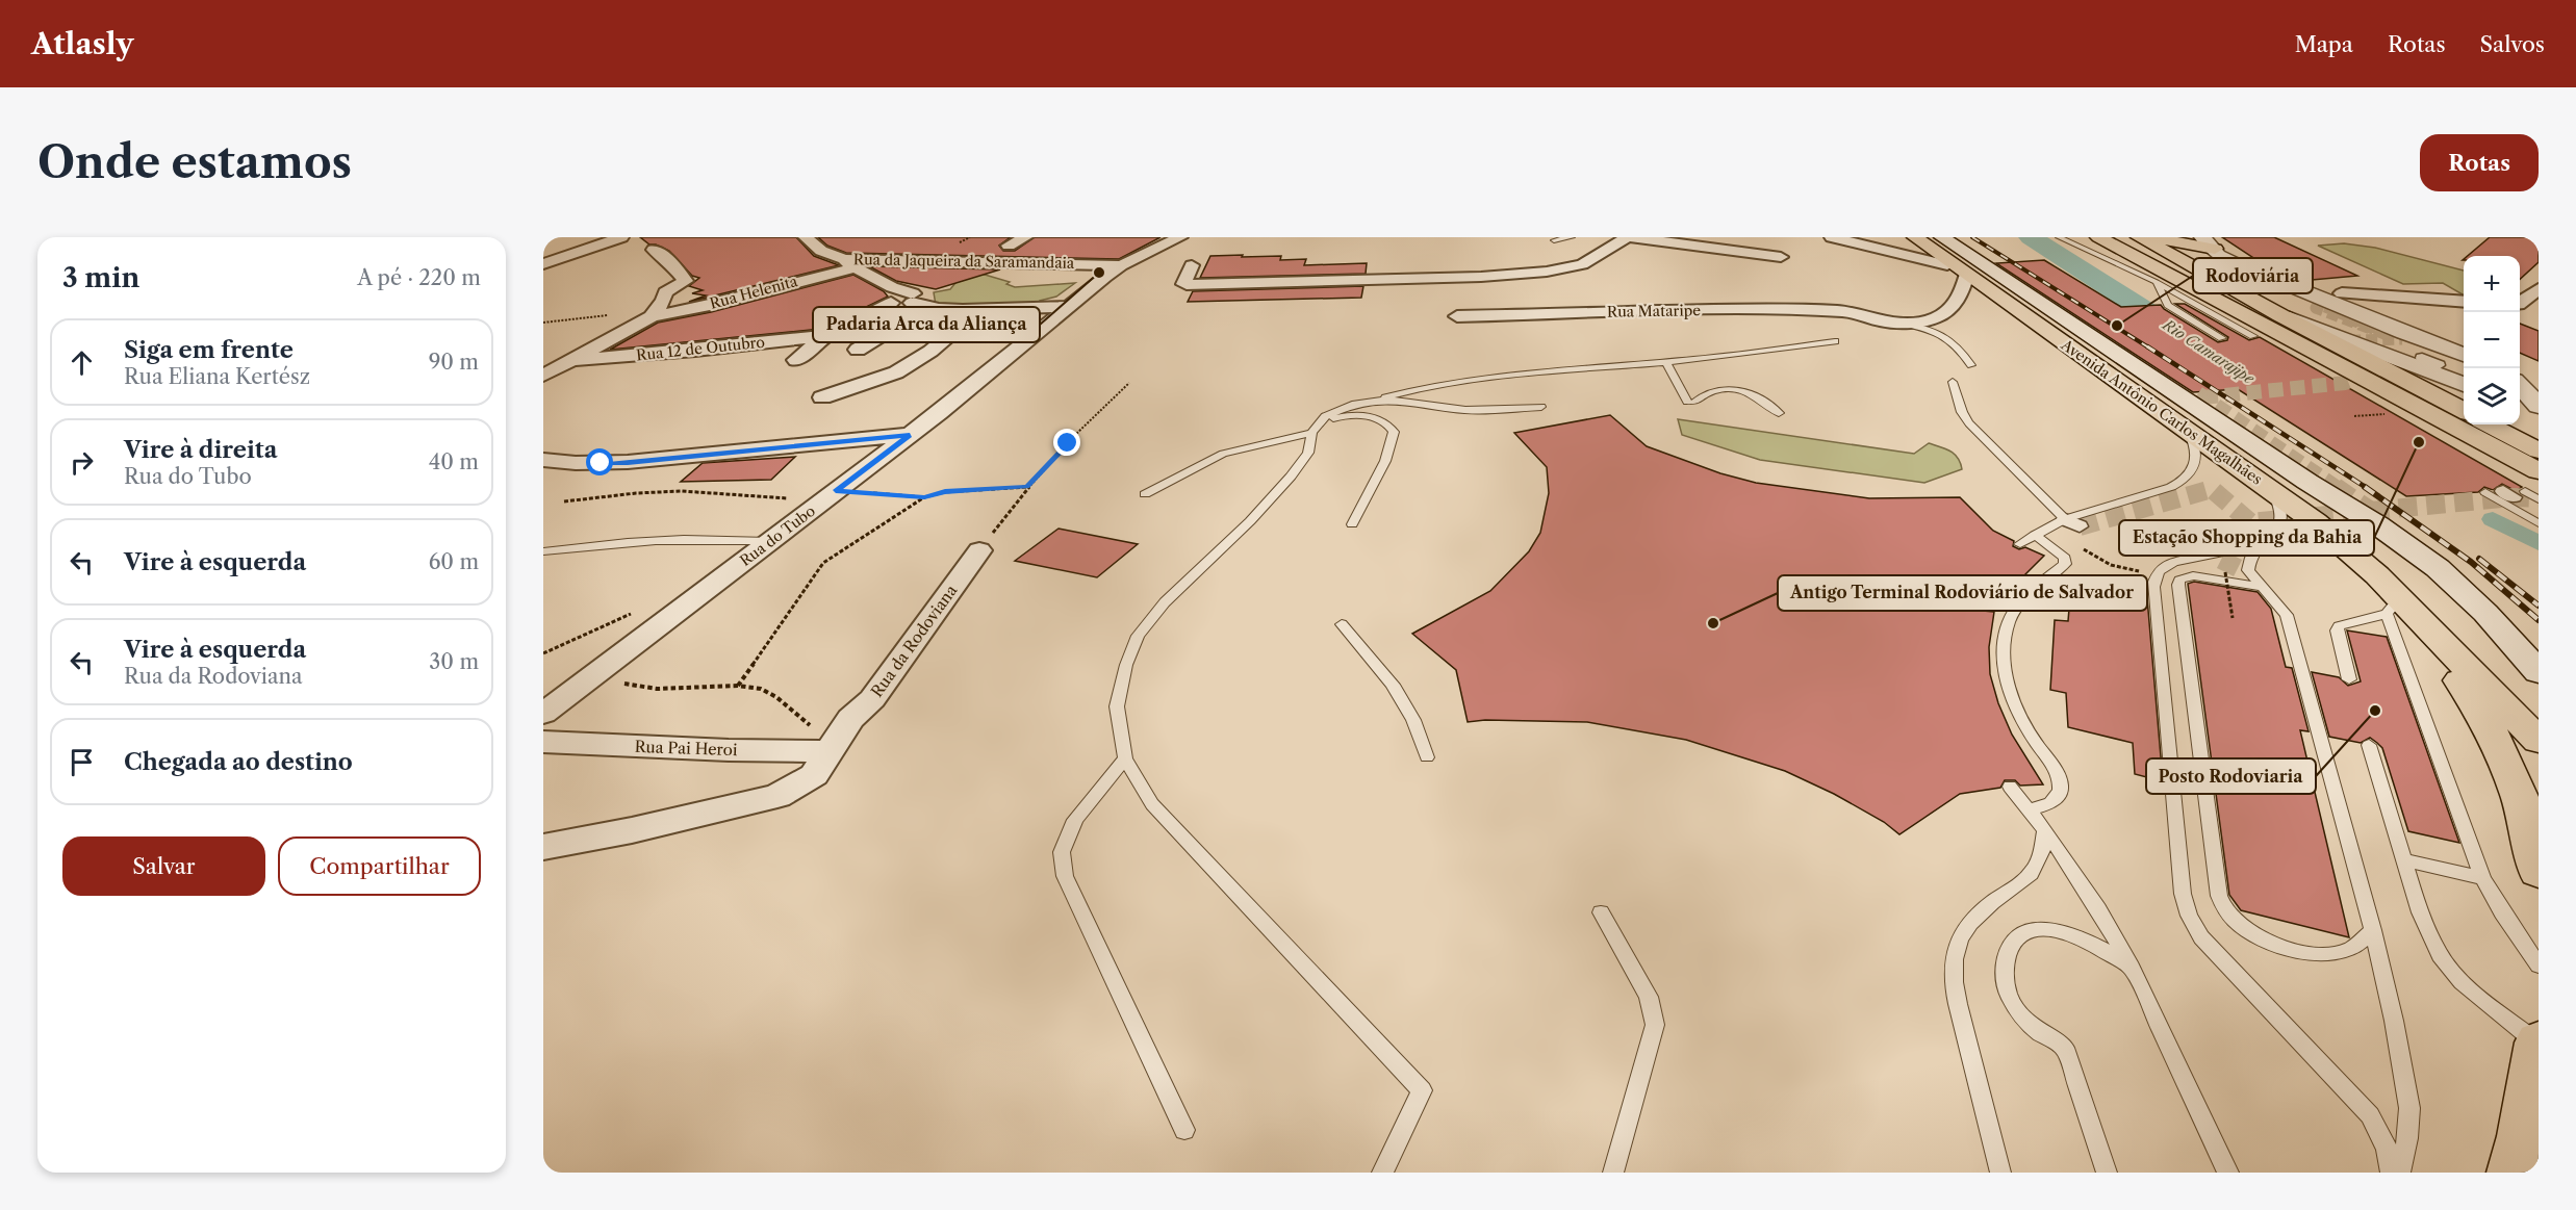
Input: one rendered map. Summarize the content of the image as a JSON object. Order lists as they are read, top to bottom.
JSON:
{
  "streets": {
    "main road": ["Avenida Antônio Carlos Magalhães"],
    "street": [
      "Rua da Jaqueira da Saramandaia",
      "Rua Helenita",
      "Rua Mataripe",
      "Rua 12 de Outubro",
      "Rua do Tubo",
      "Rua da Rodoviana",
      "Rua Pai Heroi"
    ]
  },
  "crossings": [
    ["Rua da Jaqueira da Saramandaia", "Rua Helenita"],
    ["Rua da Jaqueira da Saramandaia", "Rua do Tubo"],
    ["Rua da Rodoviana", "Rua Pai Heroi"]
  ],
  "water": ["Rio Camarajipe"],
  "places": [
    "Padaria Arca da Aliança",
    "Rodoviária",
    "Estação Shopping da Bahia",
    "Antigo Terminal Rodoviário de Salvador",
    "Posto Rodoviaria"
  ],
  "page": {
    "header": "Atlasly",
    "nav": ["Mapa", "Rotas", "Salvos"],
    "buttons": [
      "Rotas",
      ["Salvar", "Compartilhar"]
    ],
    "title": "Onde estamos",
    "heading": ["3 min", "A pé · 220 m"],
    "map_buttons": ["+", "−"],
    "list": [
      ["Siga em frente", "Rua Eliana Kertész", "90 m"],
      ["Vire à direita", "Rua do Tubo", "40 m"],
      ["Vire à esquerda", "60 m"],
      ["Vire à esquerda", "Rua da Rodoviana", "30 m"],
      "Chegada ao destino"
    ]
  }
}
